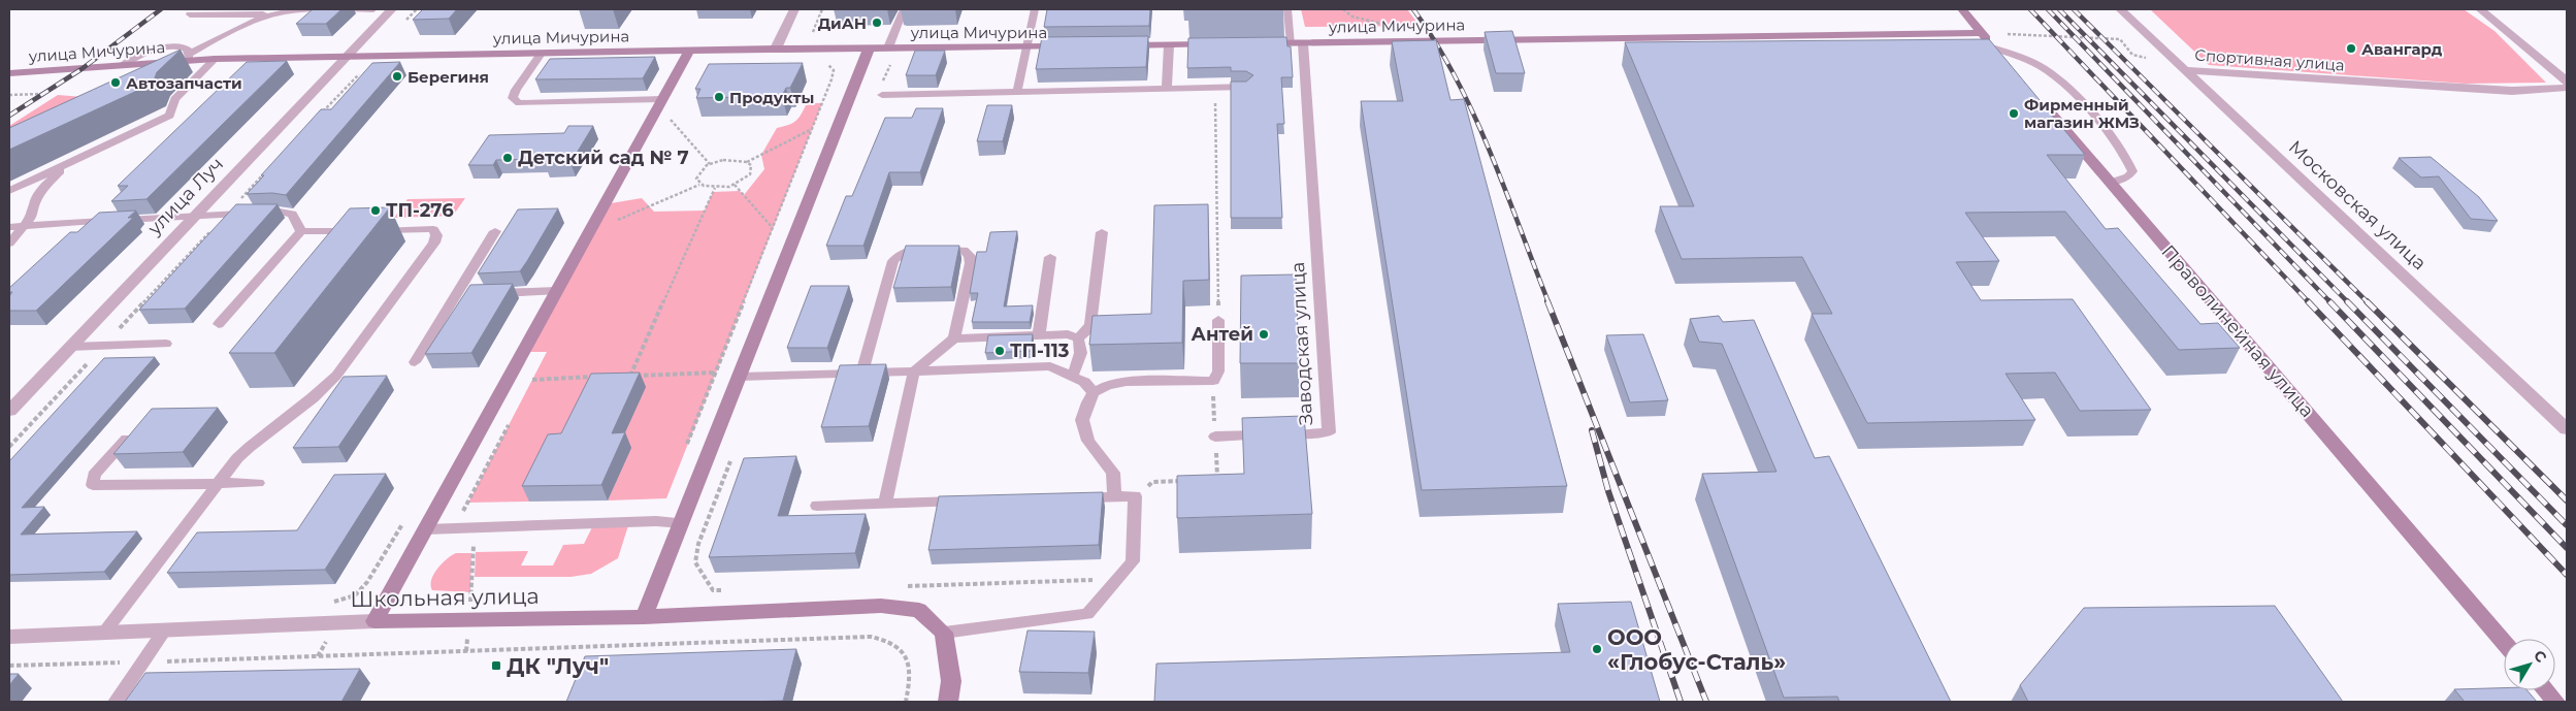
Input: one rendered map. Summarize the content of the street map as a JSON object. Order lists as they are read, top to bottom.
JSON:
{
  "streets": {
    "main road": ["улица Мичурина", "Праволинейная улица", "Школьная улица"],
    "street": ["Спортивная улица", "улица Луч", "Московская улица"],
    "lane": ["Заводская улица"]
  },
  "crossings": [
    ["улица Мичурина", "улица Луч"],
    ["улица Мичурина", "Заводская улица"],
    ["Спортивная улица", "Московская улица"]
  ],
  "places": {
    "other": [
      "ДиАН",
      "Авангард",
      "Берегиня",
      "Автозапчасти",
      "Продукты",
      "Фирменный магазин ЖМЗ",
      "Детский сад № 7",
      "ТП-276",
      "Антей",
      "ТП-113",
      "ООО «Глобус-Сталь»"
    ],
    "transit": ["ДК \"Луч\""]
  },
  "north": "top right"
}
